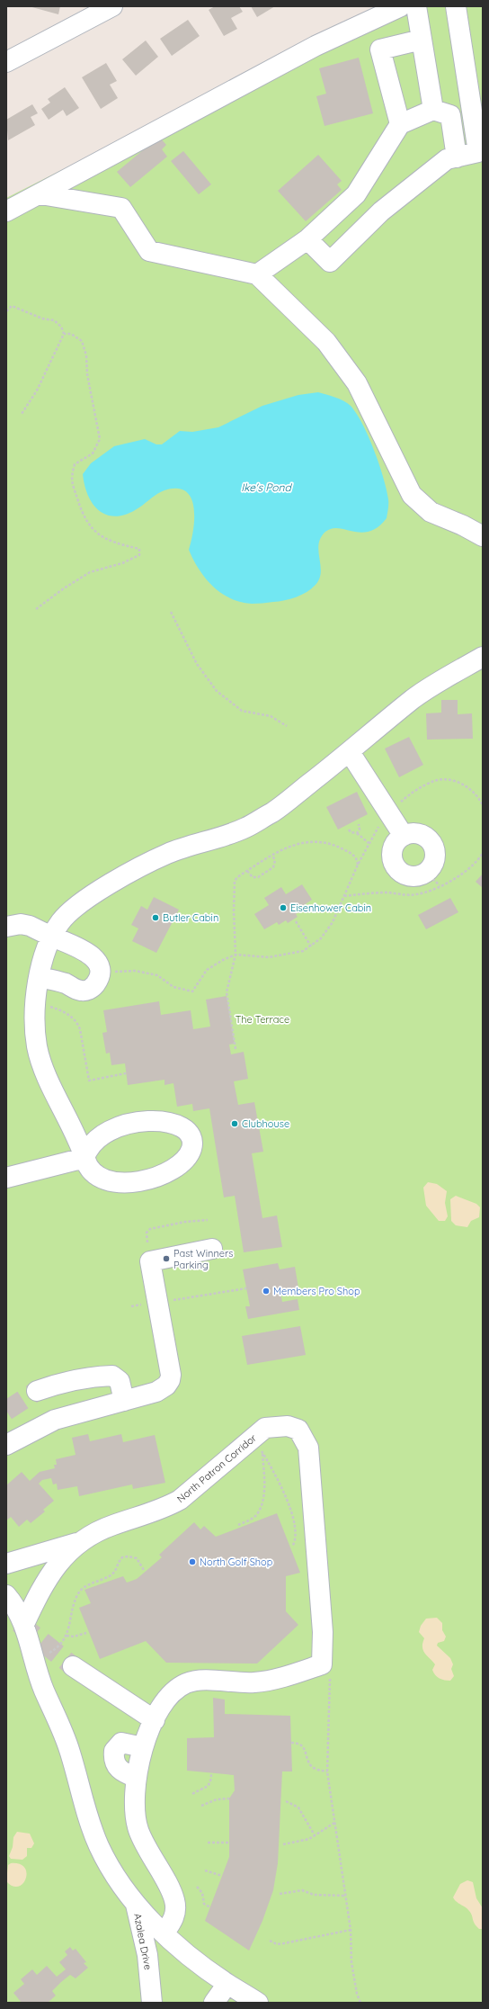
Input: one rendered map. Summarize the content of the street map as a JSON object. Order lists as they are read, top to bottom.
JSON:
{
  "streets": {
    "street": ["North Patron Corridor", "Azalea Drive"]
  },
  "water": ["Ike's Pond"],
  "parks": ["The Terrace"],
  "places": [
    "Eisenhower Cabin",
    "Butler Cabin",
    "Clubhouse",
    "Past Winners Parking",
    "Members Pro Shop",
    "North Golf Shop"
  ]
}
